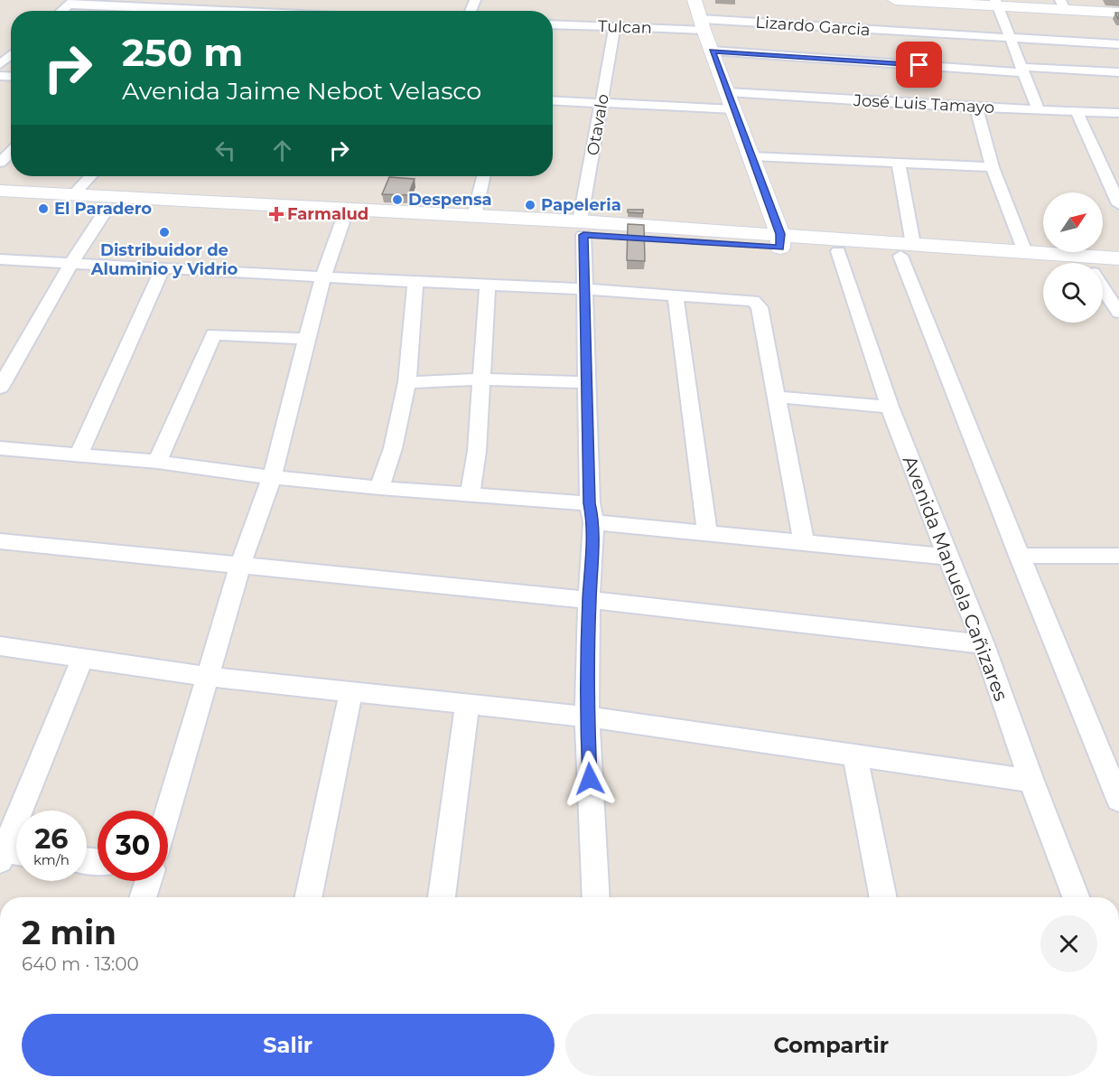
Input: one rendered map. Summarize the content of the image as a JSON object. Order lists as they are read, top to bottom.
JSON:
{
  "streets": {
    "street": [
      "Lizardo Garcia",
      "Tulcan",
      "José Luis Tamayo",
      "Otavalo",
      "Avenida Manuela Cañizares"
    ]
  },
  "crossings": [
    ["Lizardo Garcia", "Tulcan"],
    ["Tulcan", "Otavalo"]
  ],
  "places": {
    "other": [
      "Despensa",
      "Papeleria",
      "El Paradero",
      "Distribuidor de Aluminio y Vidrio"
    ],
    "health": ["Farmalud"]
  },
  "north": "top right",
  "page": {
    "turn": ["250 m", "Avenida Jaime Nebot Velasco"],
    "speed": "26 km/h",
    "limit": "30",
    "heading": ["2 min", "640 m · 13:00"],
    "buttons": ["Salir", "Compartir"]
  }
}
